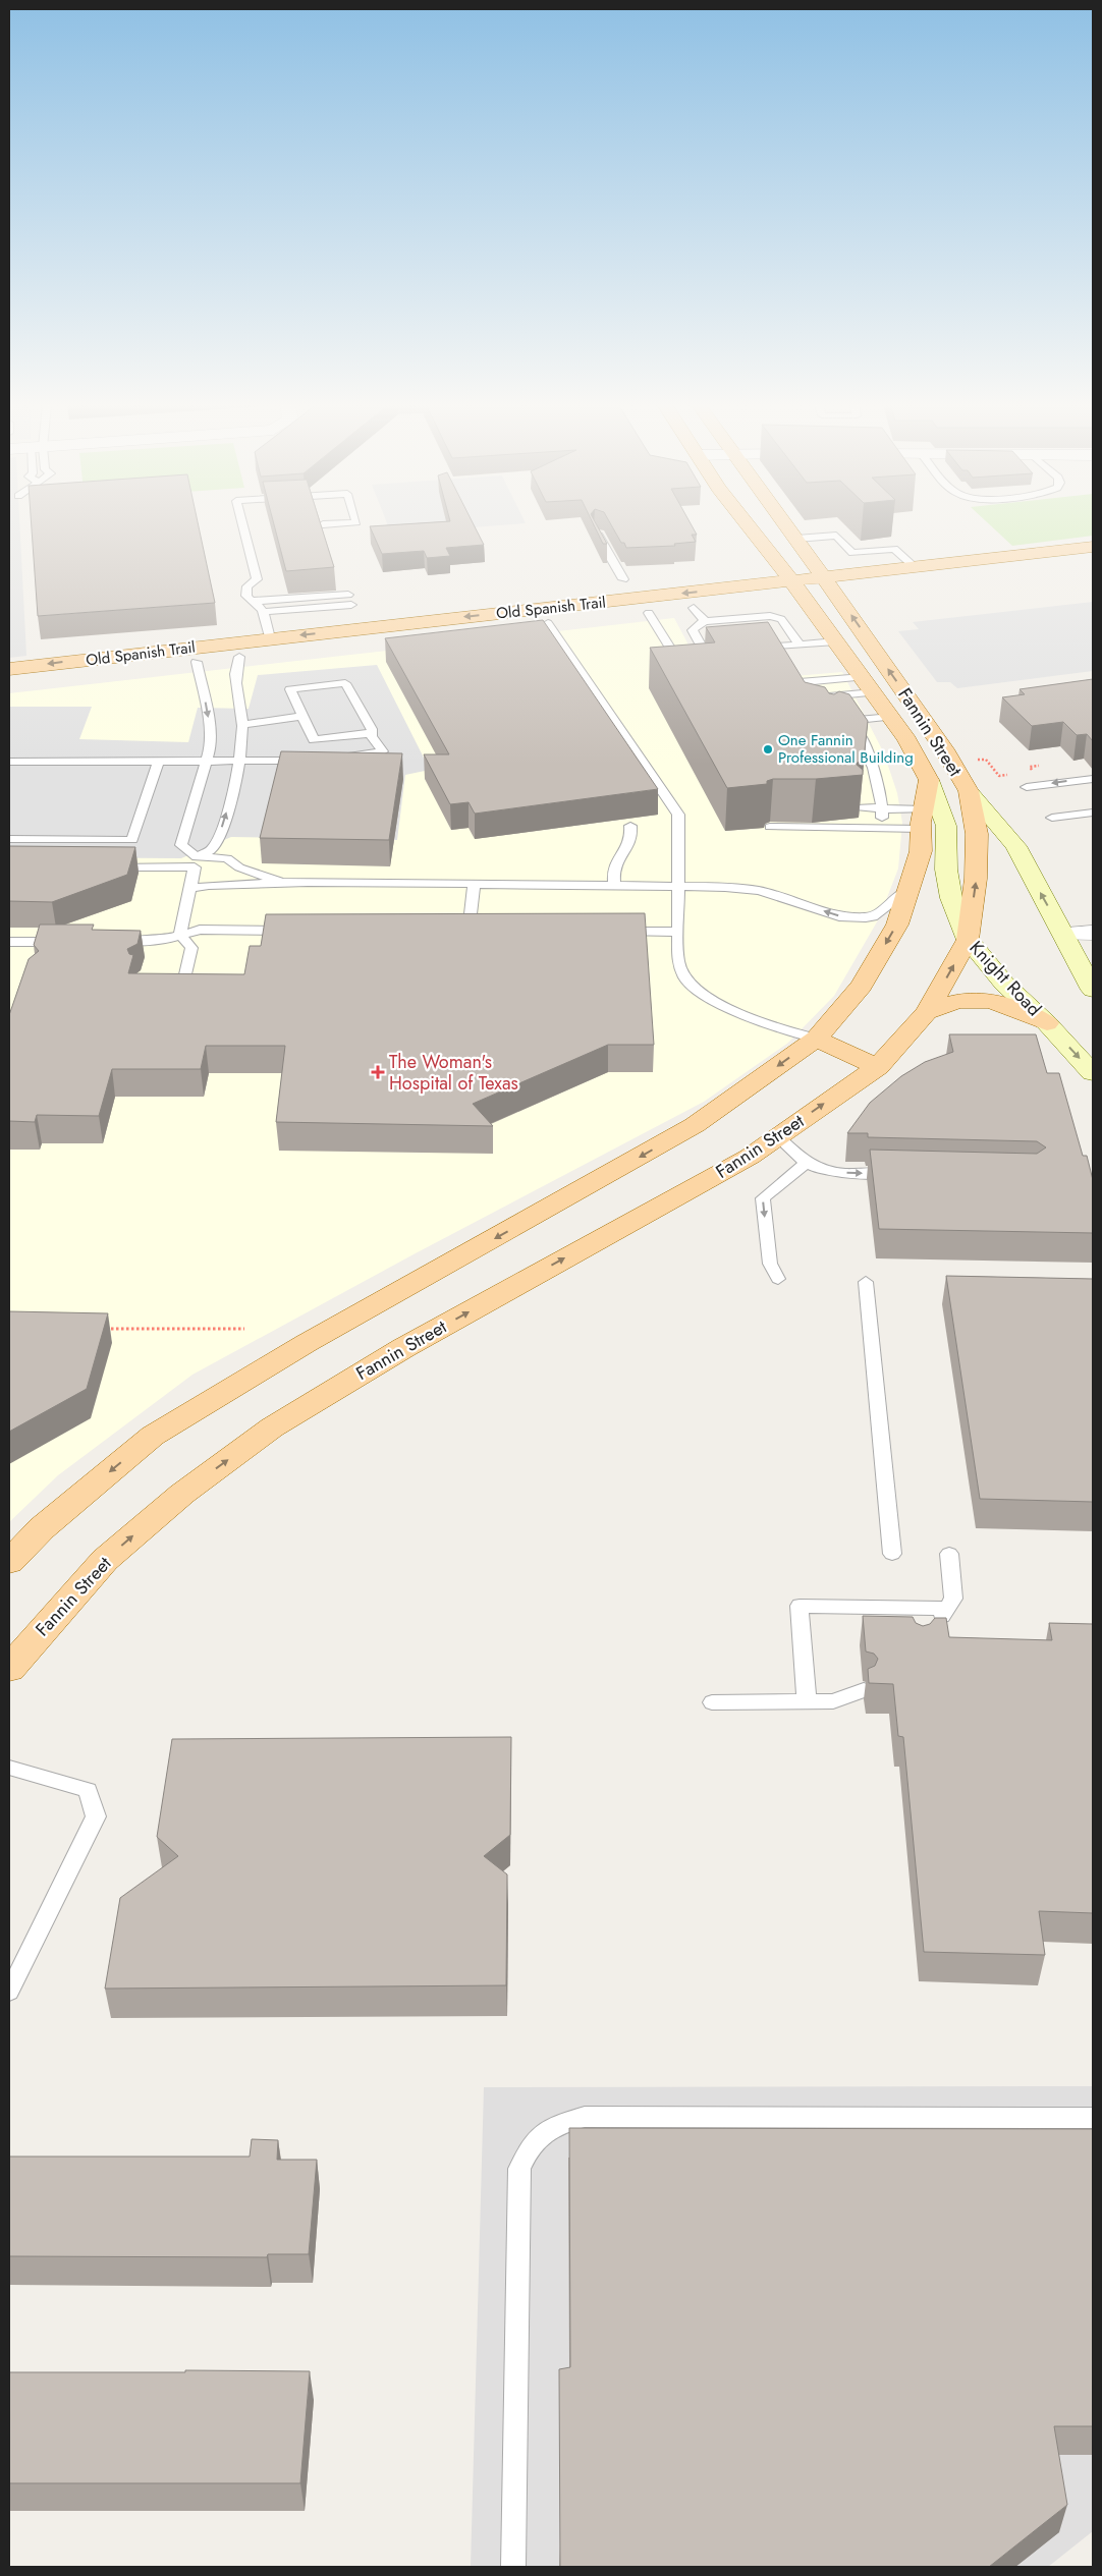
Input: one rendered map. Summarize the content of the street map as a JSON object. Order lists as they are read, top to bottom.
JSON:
{
  "streets": {
    "main road": ["Old Spanish Trail", "Fannin Street"],
    "street": ["Knight Road"]
  },
  "crossings": [
    ["Old Spanish Trail", "Fannin Street"],
    ["Fannin Street", "Knight Road"]
  ],
  "places": {
    "other": ["One Fannin Professional Building"],
    "health": ["The Woman's Hospital of Texas"]
  }
}
